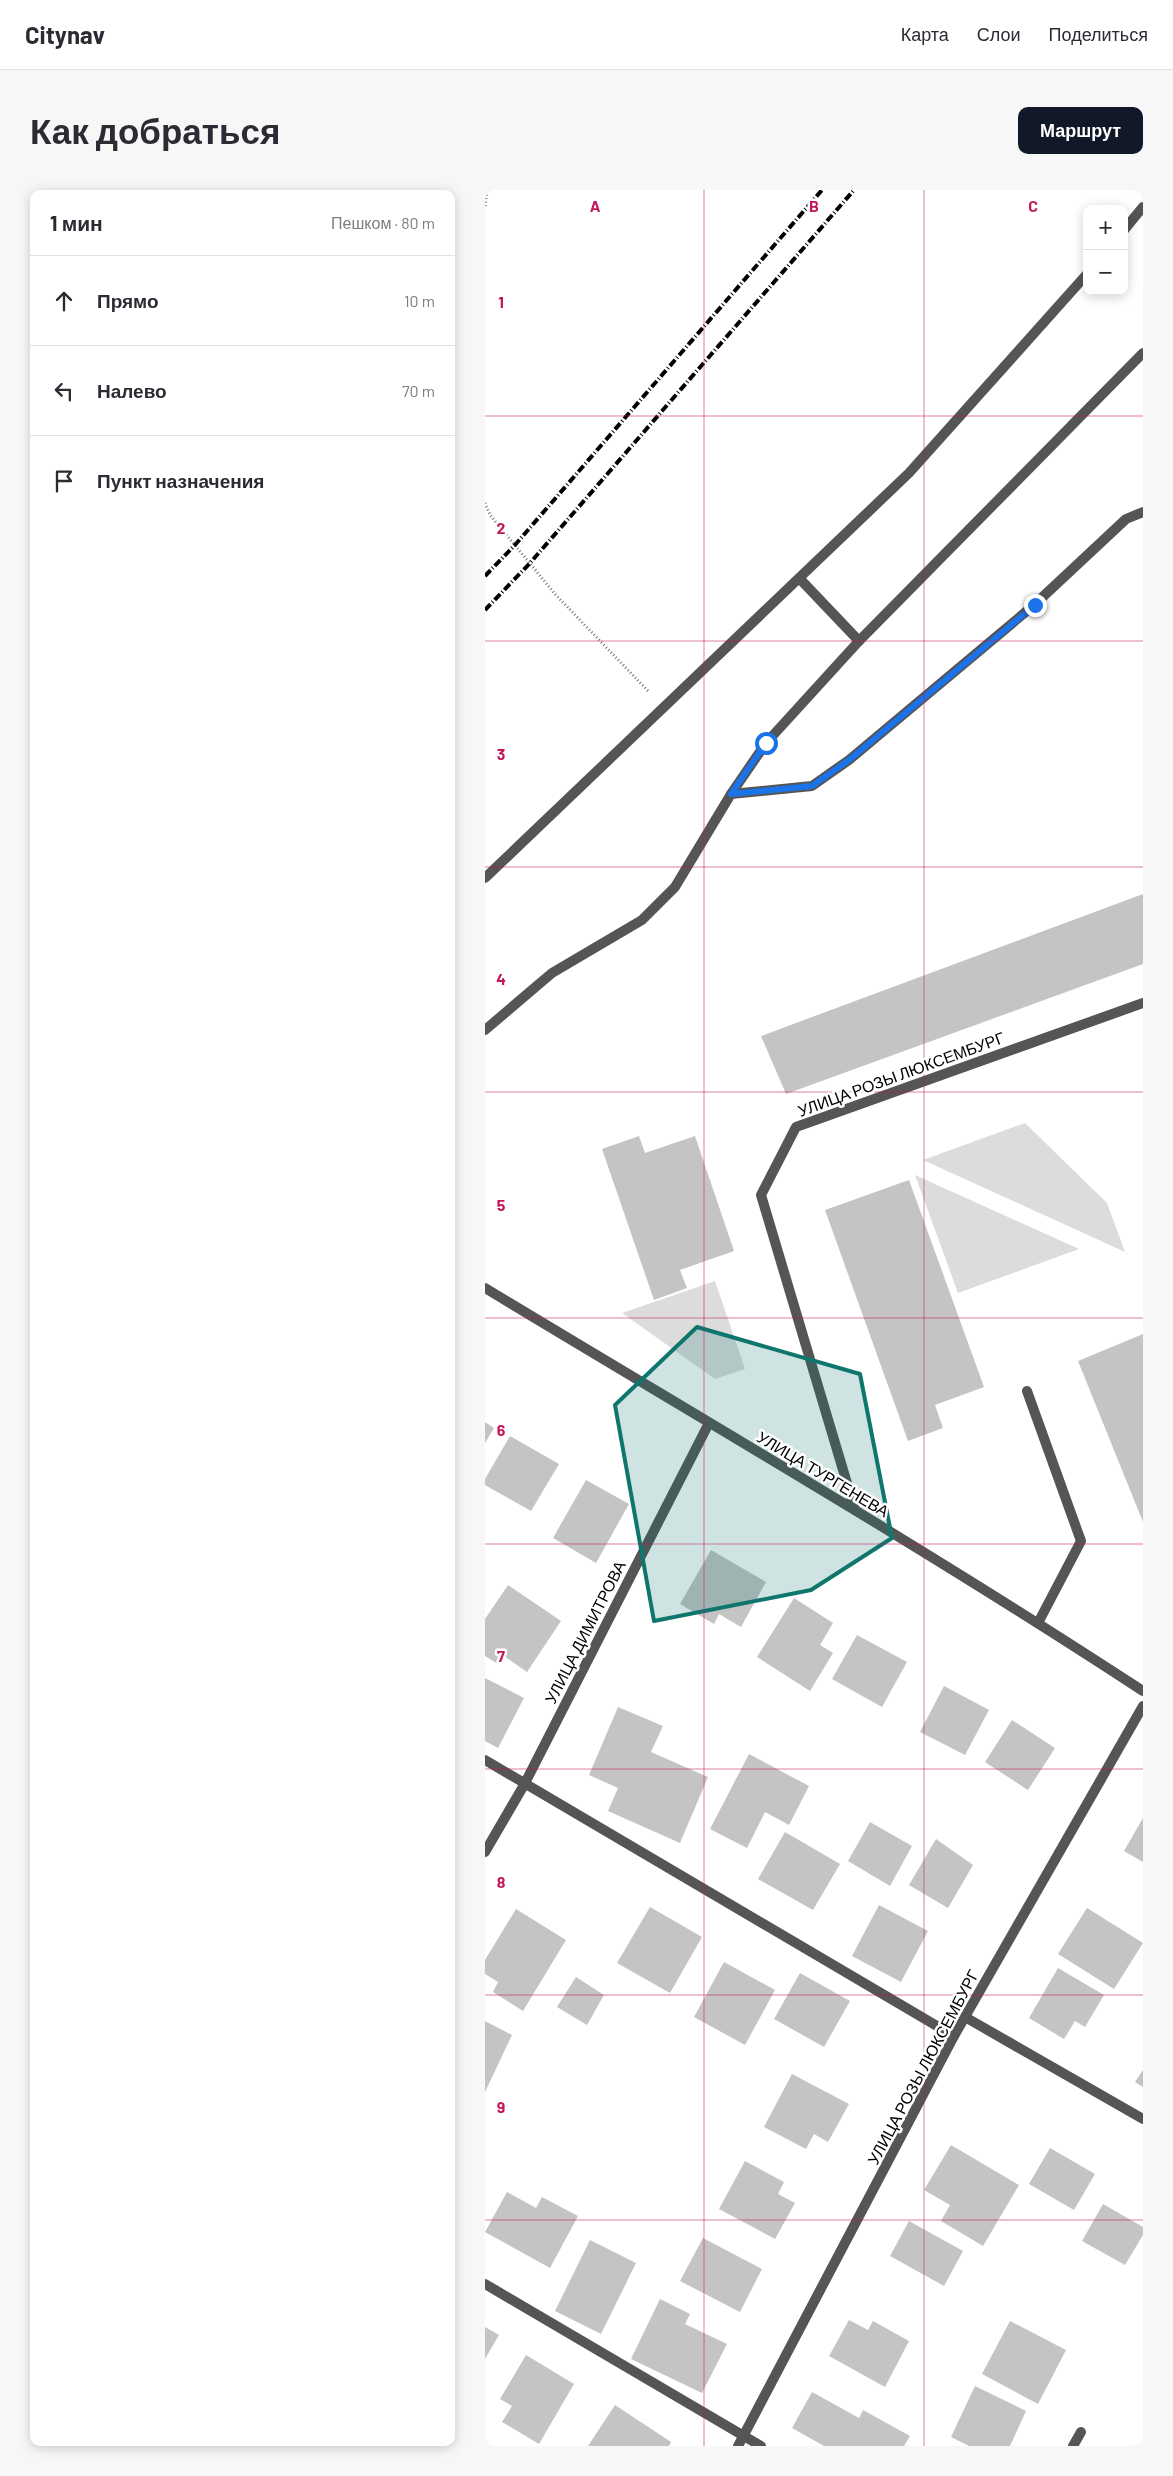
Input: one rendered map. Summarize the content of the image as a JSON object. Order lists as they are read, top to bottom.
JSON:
{
  "streets": {
    "street": ["УЛИЦА РОЗЫ ЛЮКСЕМБУРГ", "УЛИЦА ТУРГЕНЕВА", "УЛИЦА ДИМИТРОВА"]
  },
  "crossings": [
    ["УЛИЦА РОЗЫ ЛЮКСЕМБУРГ", "УЛИЦА ТУРГЕНЕВА"],
    ["УЛИЦА ТУРГЕНЕВА", "УЛИЦА ДИМИТРОВА"]
  ],
  "page": {
    "header": "Citynav",
    "nav": ["Карта", "Слои", "Поделиться"],
    "buttons": "Маршрут",
    "title": "Как добраться",
    "heading": ["1 мин", "Пешком · 80 m"],
    "map_buttons": ["+", "−"],
    "list": [
      ["Прямо", "10 m"],
      ["Налево", "70 m"],
      "Пункт назначения"
    ]
  },
  "grid": {
    "columns": ["A", "B", "C"],
    "rows": [
      "1",
      "2",
      "3",
      "4",
      "5",
      "6",
      "7",
      "8",
      "9"
    ]
  }
}
